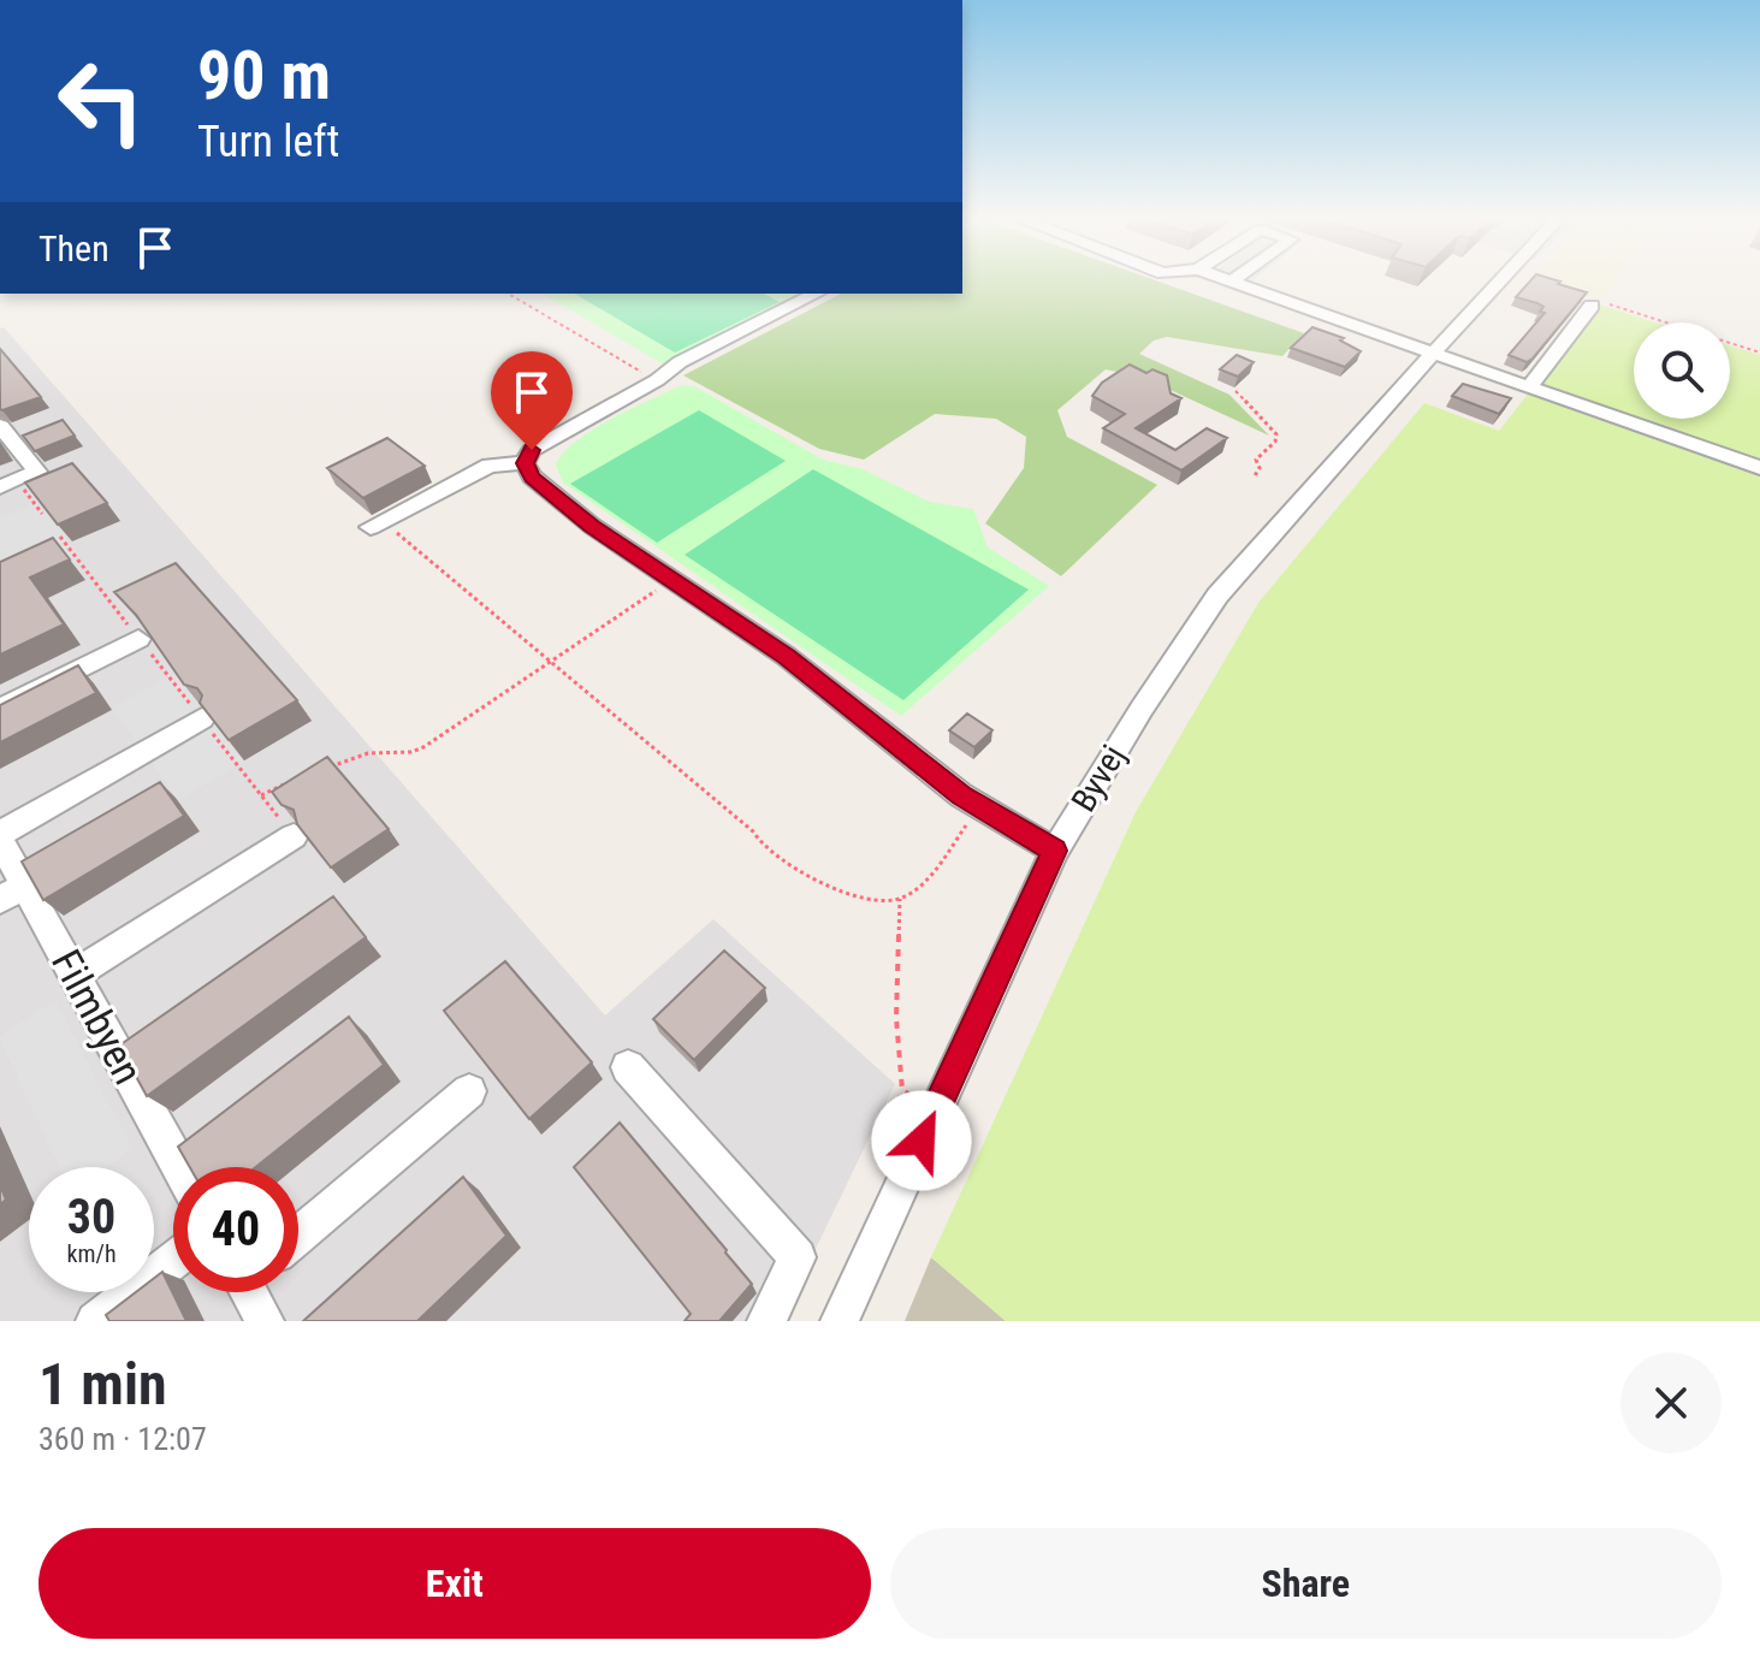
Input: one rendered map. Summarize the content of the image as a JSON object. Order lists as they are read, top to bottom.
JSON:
{
  "streets": {
    "street": ["Byvej", "Filmbyen"]
  },
  "page": {
    "turn": ["90 m", "Turn left"],
    "then": "Then",
    "speed": "30 km/h",
    "limit": "40",
    "heading": ["1 min", "360 m · 12:07"],
    "buttons": ["Exit", "Share"]
  }
}
